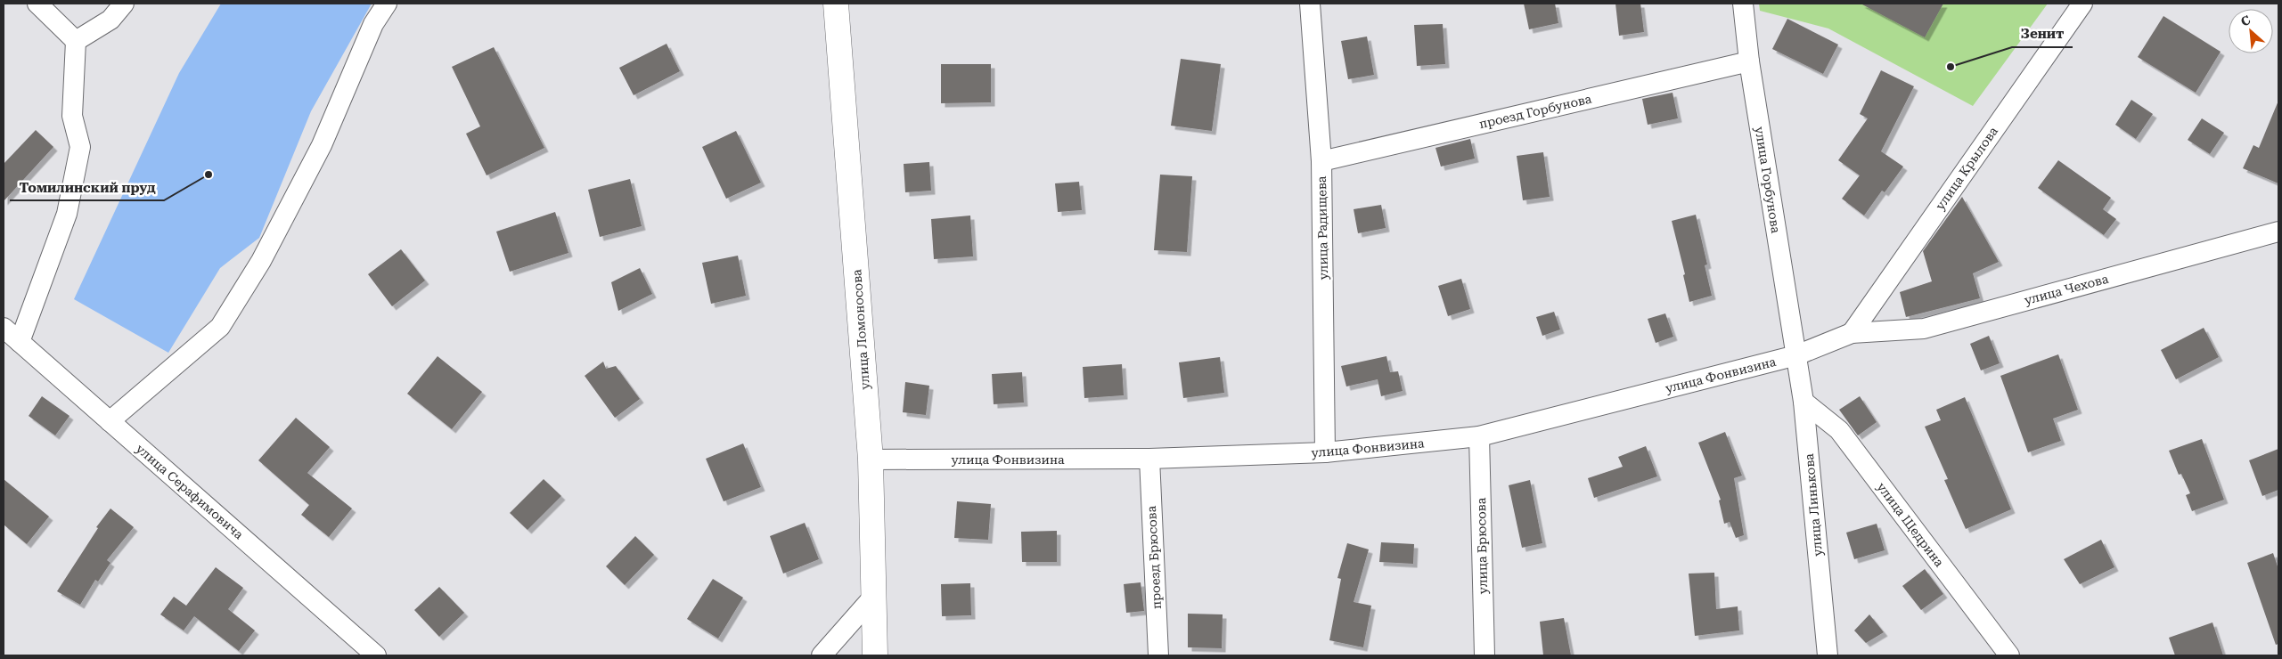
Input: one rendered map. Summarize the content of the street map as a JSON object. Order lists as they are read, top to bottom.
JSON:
{
  "streets": {
    "street": [
      "проезд Горбунова",
      "улица Крылова",
      "улица Горбунова",
      "улица Радищева",
      "улица Чехова",
      "улица Ломоносова",
      "улица Фонвизина",
      "улица Серафимовича",
      "улица Линькова",
      "улица Щедрина",
      "улица Брюсова",
      "проезд Брюсова"
    ]
  },
  "crossings": [
    ["проезд Горбунова", "улица Горбунова"],
    ["проезд Горбунова", "улица Радищева"],
    ["улица Крылова", "улица Чехова"],
    ["улица Крылова", "улица Фонвизина"],
    ["улица Горбунова", "улица Фонвизина"],
    ["улица Горбунова", "улица Линькова"],
    ["улица Радищева", "улица Фонвизина"],
    ["улица Чехова", "улица Фонвизина"],
    ["улица Ломоносова", "улица Фонвизина"],
    ["улица Фонвизина", "улица Линькова"],
    ["улица Фонвизина", "улица Брюсова"],
    ["улица Фонвизина", "проезд Брюсова"],
    ["улица Линькова", "улица Щедрина"]
  ],
  "places": ["Зенит", "Томилинский пруд"],
  "north": "top left"
}
